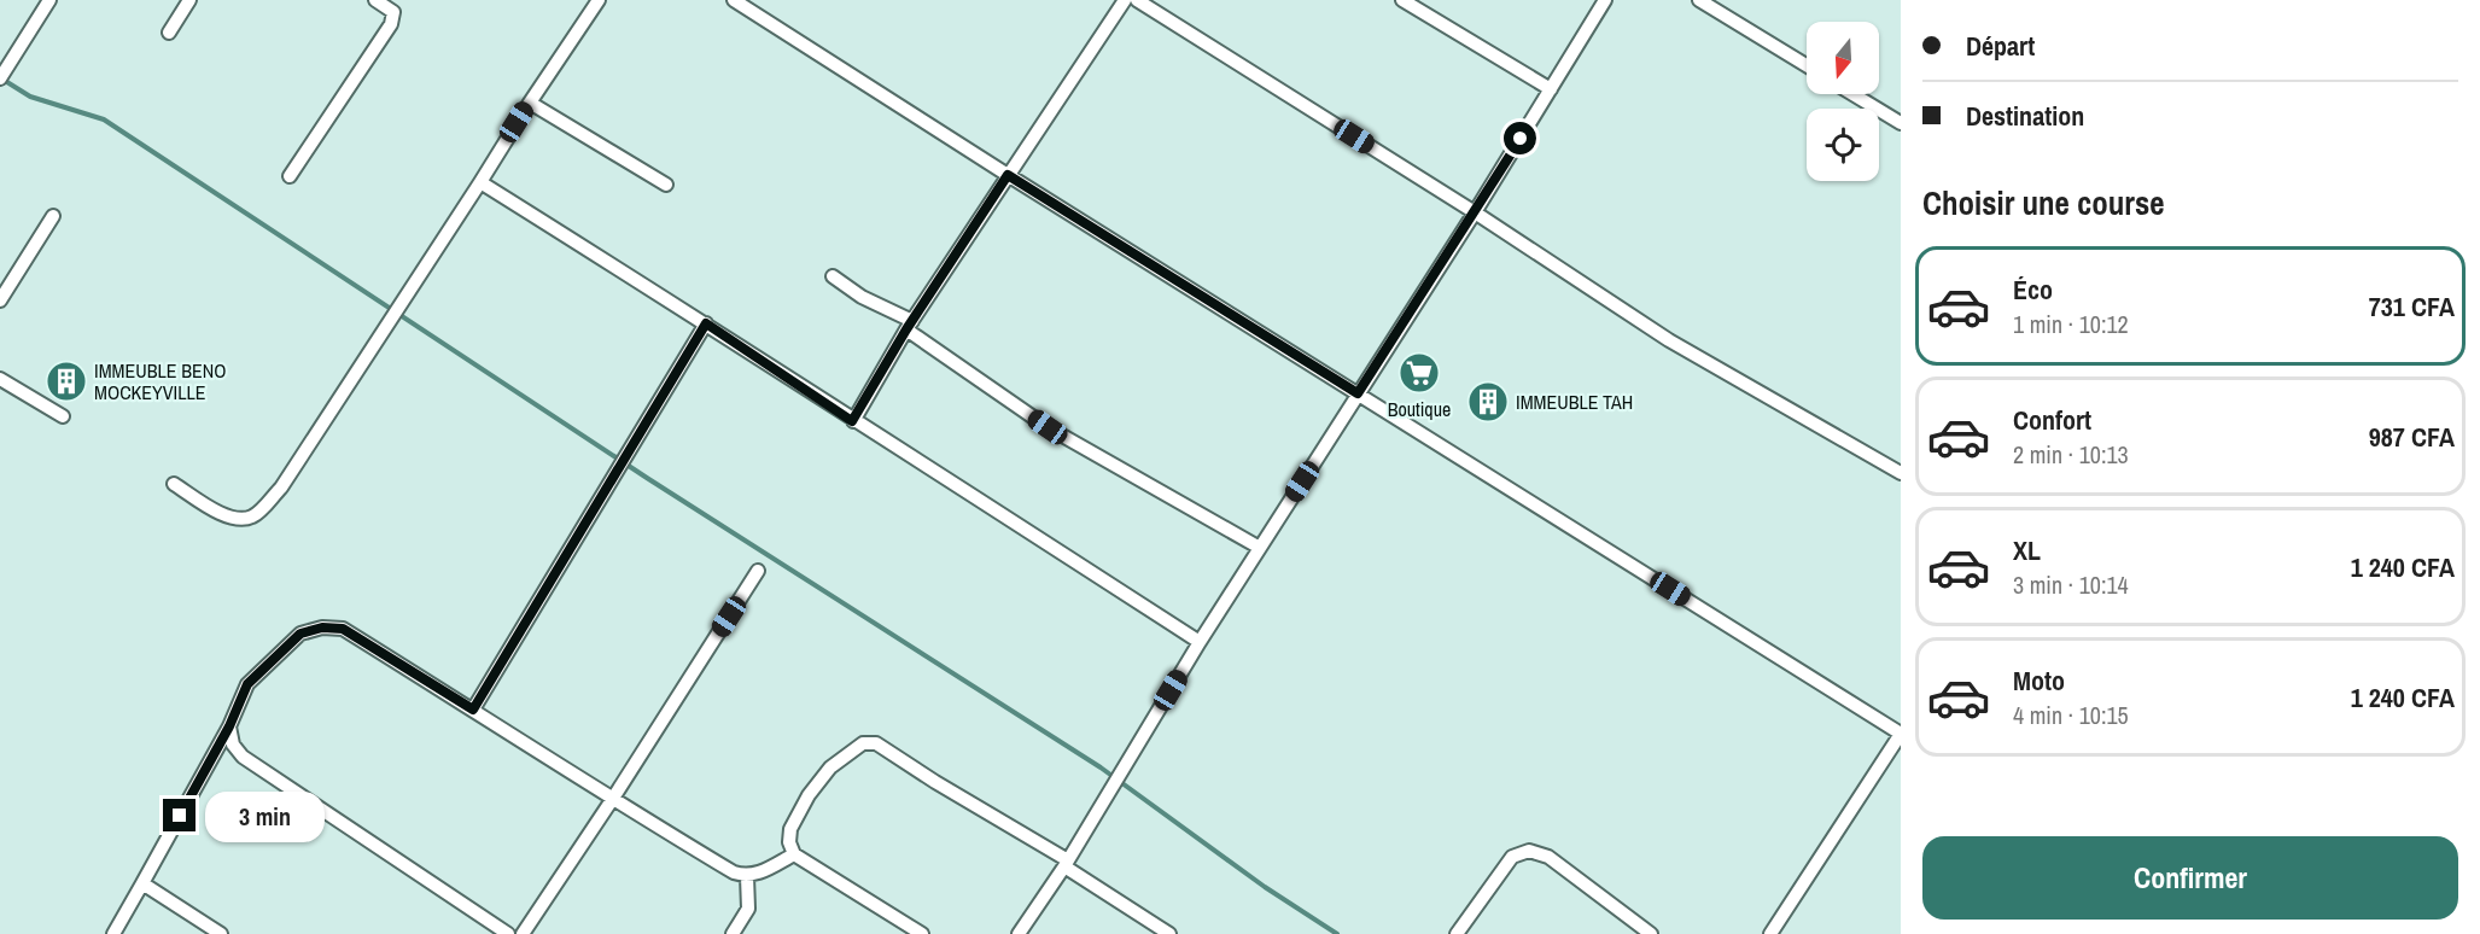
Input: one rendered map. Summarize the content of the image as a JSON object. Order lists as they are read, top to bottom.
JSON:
{
  "places": {
    "supermarket": ["Boutique"],
    "building": ["IMMEUBLE BENO MOCKEYVILLE", "IMMEUBLE TAH"]
  },
  "north": "bottom",
  "page": {
    "banner": ["Départ", "Destination"],
    "heading": "Choisir une course",
    "list": [
      {
        "name": "Éco",
        "note": "1 min · 10:12",
        "value": "731 CFA"
      },
      {
        "name": "Confort",
        "note": "2 min · 10:13",
        "value": "987 CFA"
      },
      {
        "name": "XL",
        "note": "3 min · 10:14",
        "value": "1 240 CFA"
      },
      {
        "name": "Moto",
        "note": "4 min · 10:15",
        "value": "1 240 CFA"
      }
    ],
    "bubble": "3 min",
    "buttons": "Confirmer"
  }
}
